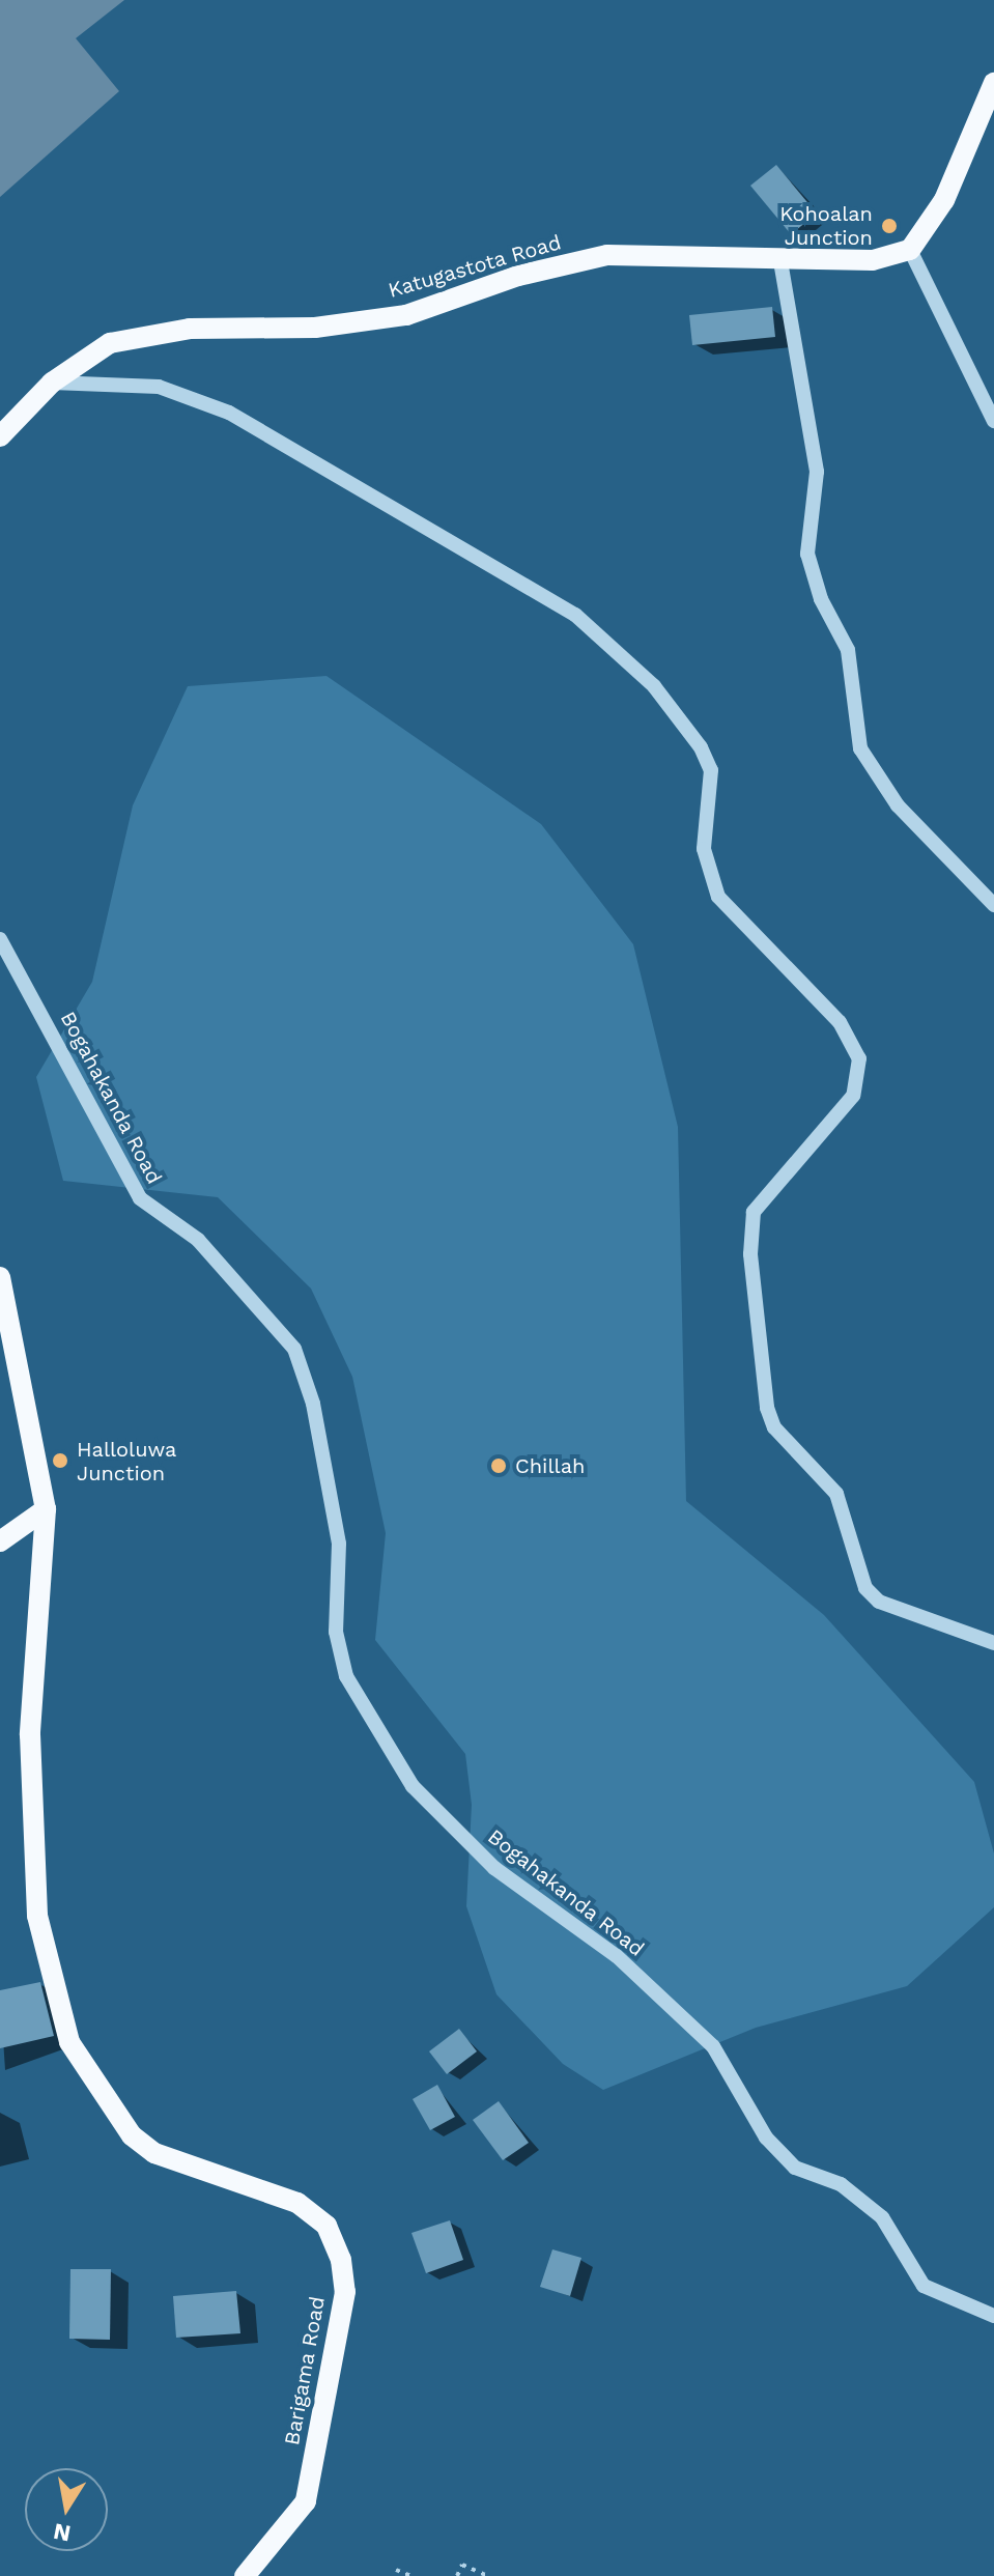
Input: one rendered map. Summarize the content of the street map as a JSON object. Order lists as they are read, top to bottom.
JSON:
{
  "streets": {
    "main road": ["Katugastota Road", "Barigama Road"],
    "street": ["Bogahakanda Road"]
  },
  "places": ["Kohoalan Junction", "Halloluwa Junction", "Chillah"],
  "north": "bottom"
}
